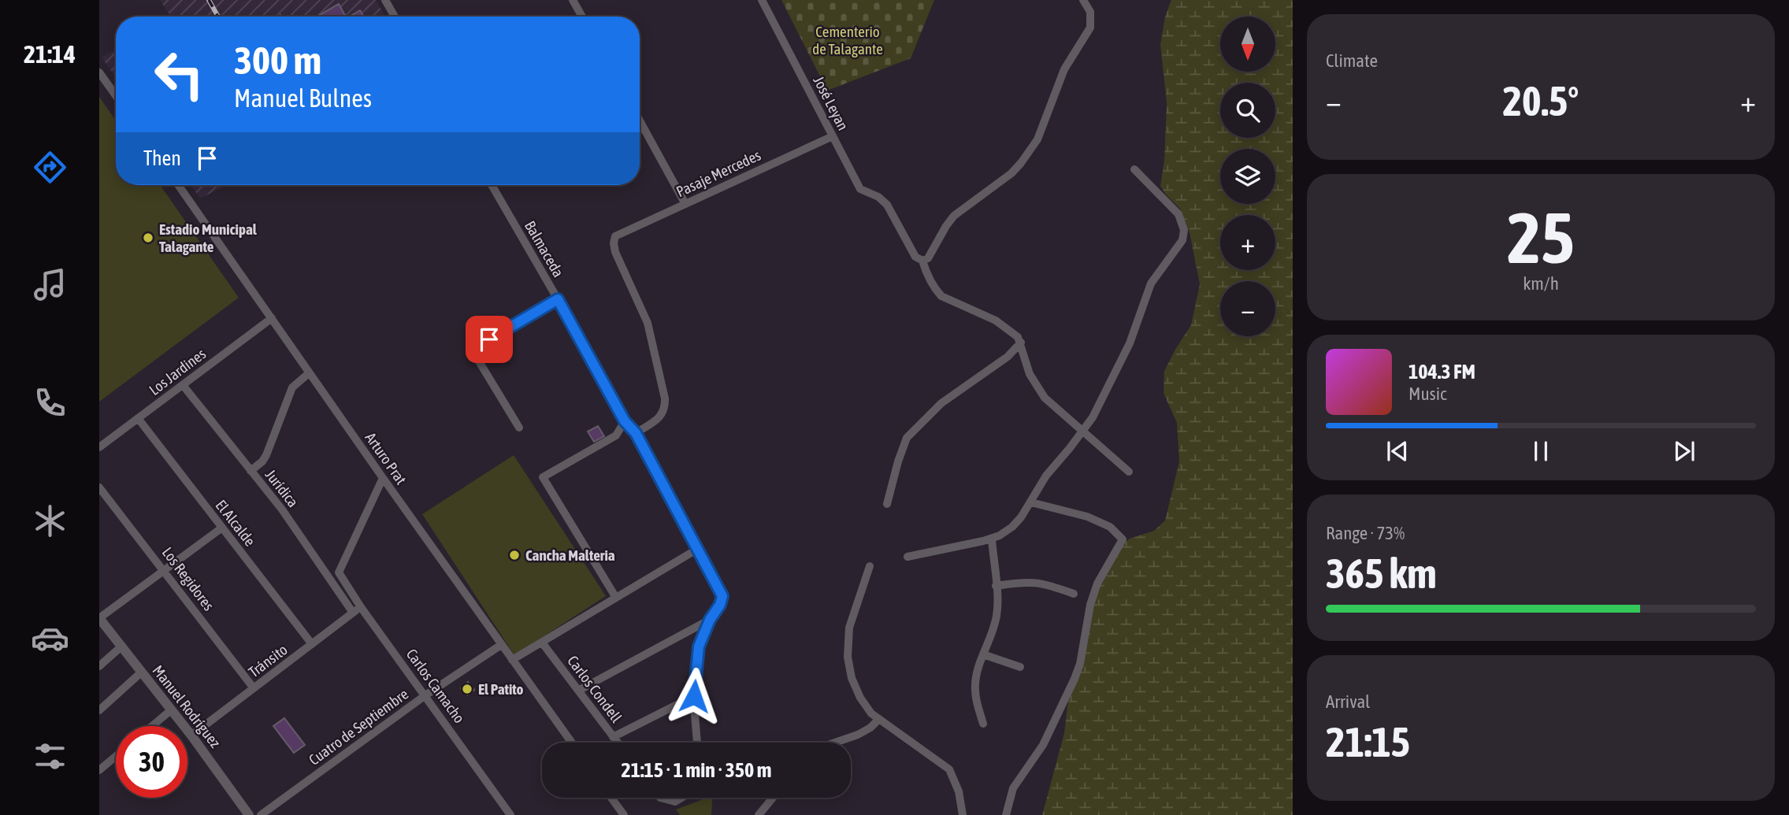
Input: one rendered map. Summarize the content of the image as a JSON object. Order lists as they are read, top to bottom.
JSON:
{
  "streets": {
    "street": [
      "José Leyan",
      "Pasaje Mercedes",
      "Balmaceda",
      "Los Jardines",
      "Arturo Prat",
      "Jurídica",
      "El Alcalde",
      "Los Regidores",
      "Tránsito",
      "Carlos Camacho",
      "Carlos Condell",
      "Manuel Rodríguez",
      "Cuatro de Septiembre"
    ]
  },
  "crossings": [
    ["José Leyan", "Pasaje Mercedes"],
    ["Pasaje Mercedes", "Balmaceda"],
    ["Los Jardines", "Arturo Prat"],
    ["Los Jardines", "Jurídica"],
    ["Los Jardines", "El Alcalde"],
    ["Arturo Prat", "Carlos Camacho"],
    ["Arturo Prat", "Cuatro de Septiembre"],
    ["Jurídica", "Tránsito"],
    ["El Alcalde", "Tránsito"],
    ["Los Regidores", "Tránsito"],
    ["Tránsito", "Carlos Camacho"],
    ["Tránsito", "Manuel Rodríguez"],
    ["Carlos Camacho", "Cuatro de Septiembre"]
  ],
  "parks": ["Cementerio de Talagante"],
  "places": ["Estadio Municipal Talagante", "Cancha Malteria", "El Patito"],
  "north": "bottom",
  "page": {
    "tabs": "21:14",
    "tile": [
      "Climate",
      ["25", "km/h"],
      ["Range · 73%", "365 km"],
      ["Arrival", "21:15"]
    ],
    "map_buttons": ["+", "−"],
    "turn": ["300 m", "Manuel Bulnes"],
    "heat": ["−", "20.5°", "+"],
    "then": "Then",
    "song": ["104.3 FM", "Music"],
    "limit": "30",
    "trip": "21:15 · 1 min · 350 m"
  }
}
